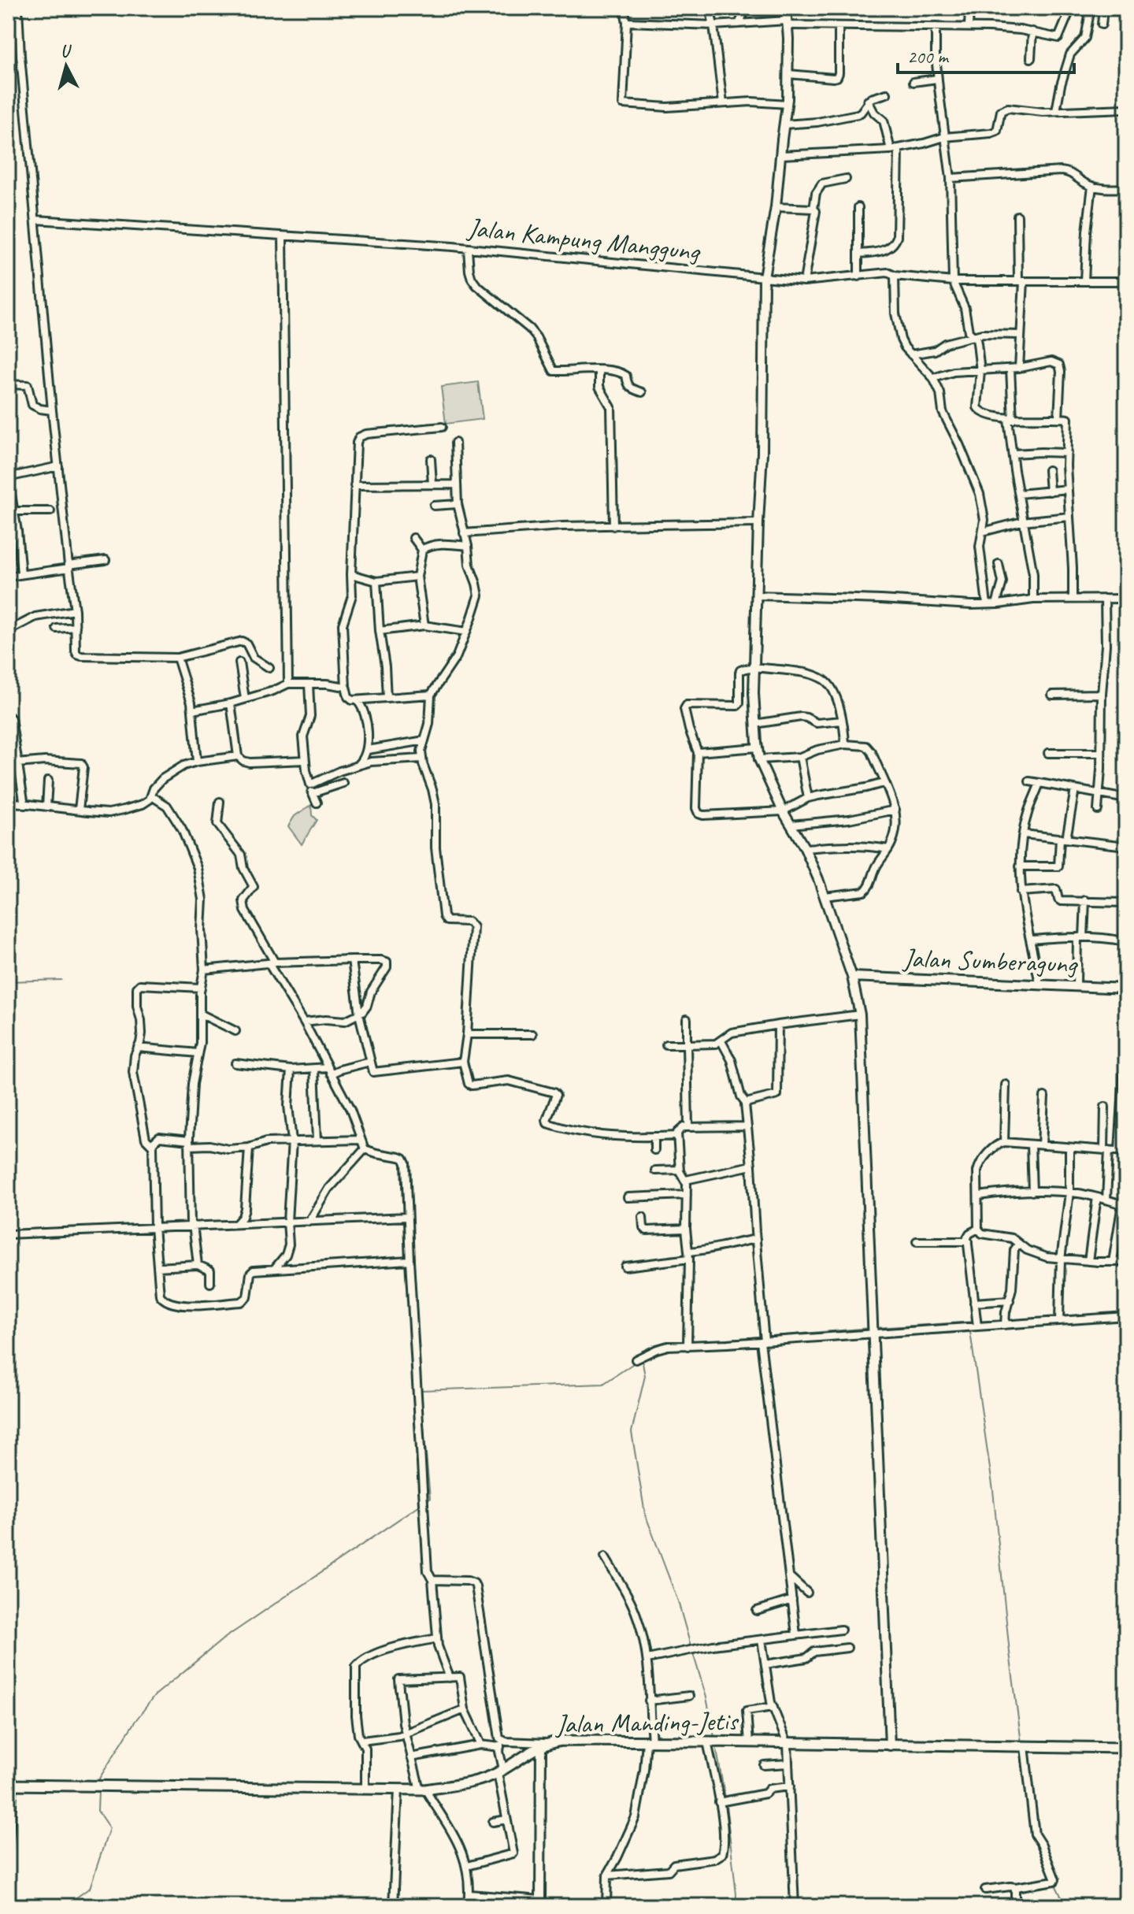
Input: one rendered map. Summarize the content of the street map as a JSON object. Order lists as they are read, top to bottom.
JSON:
{
  "streets": {
    "main road": ["Jalan Manding-Jetis"],
    "street": ["Jalan Kampung Manggung", "Jalan Sumberagung"]
  },
  "scale_bar": "200 m",
  "north": "top"
}
